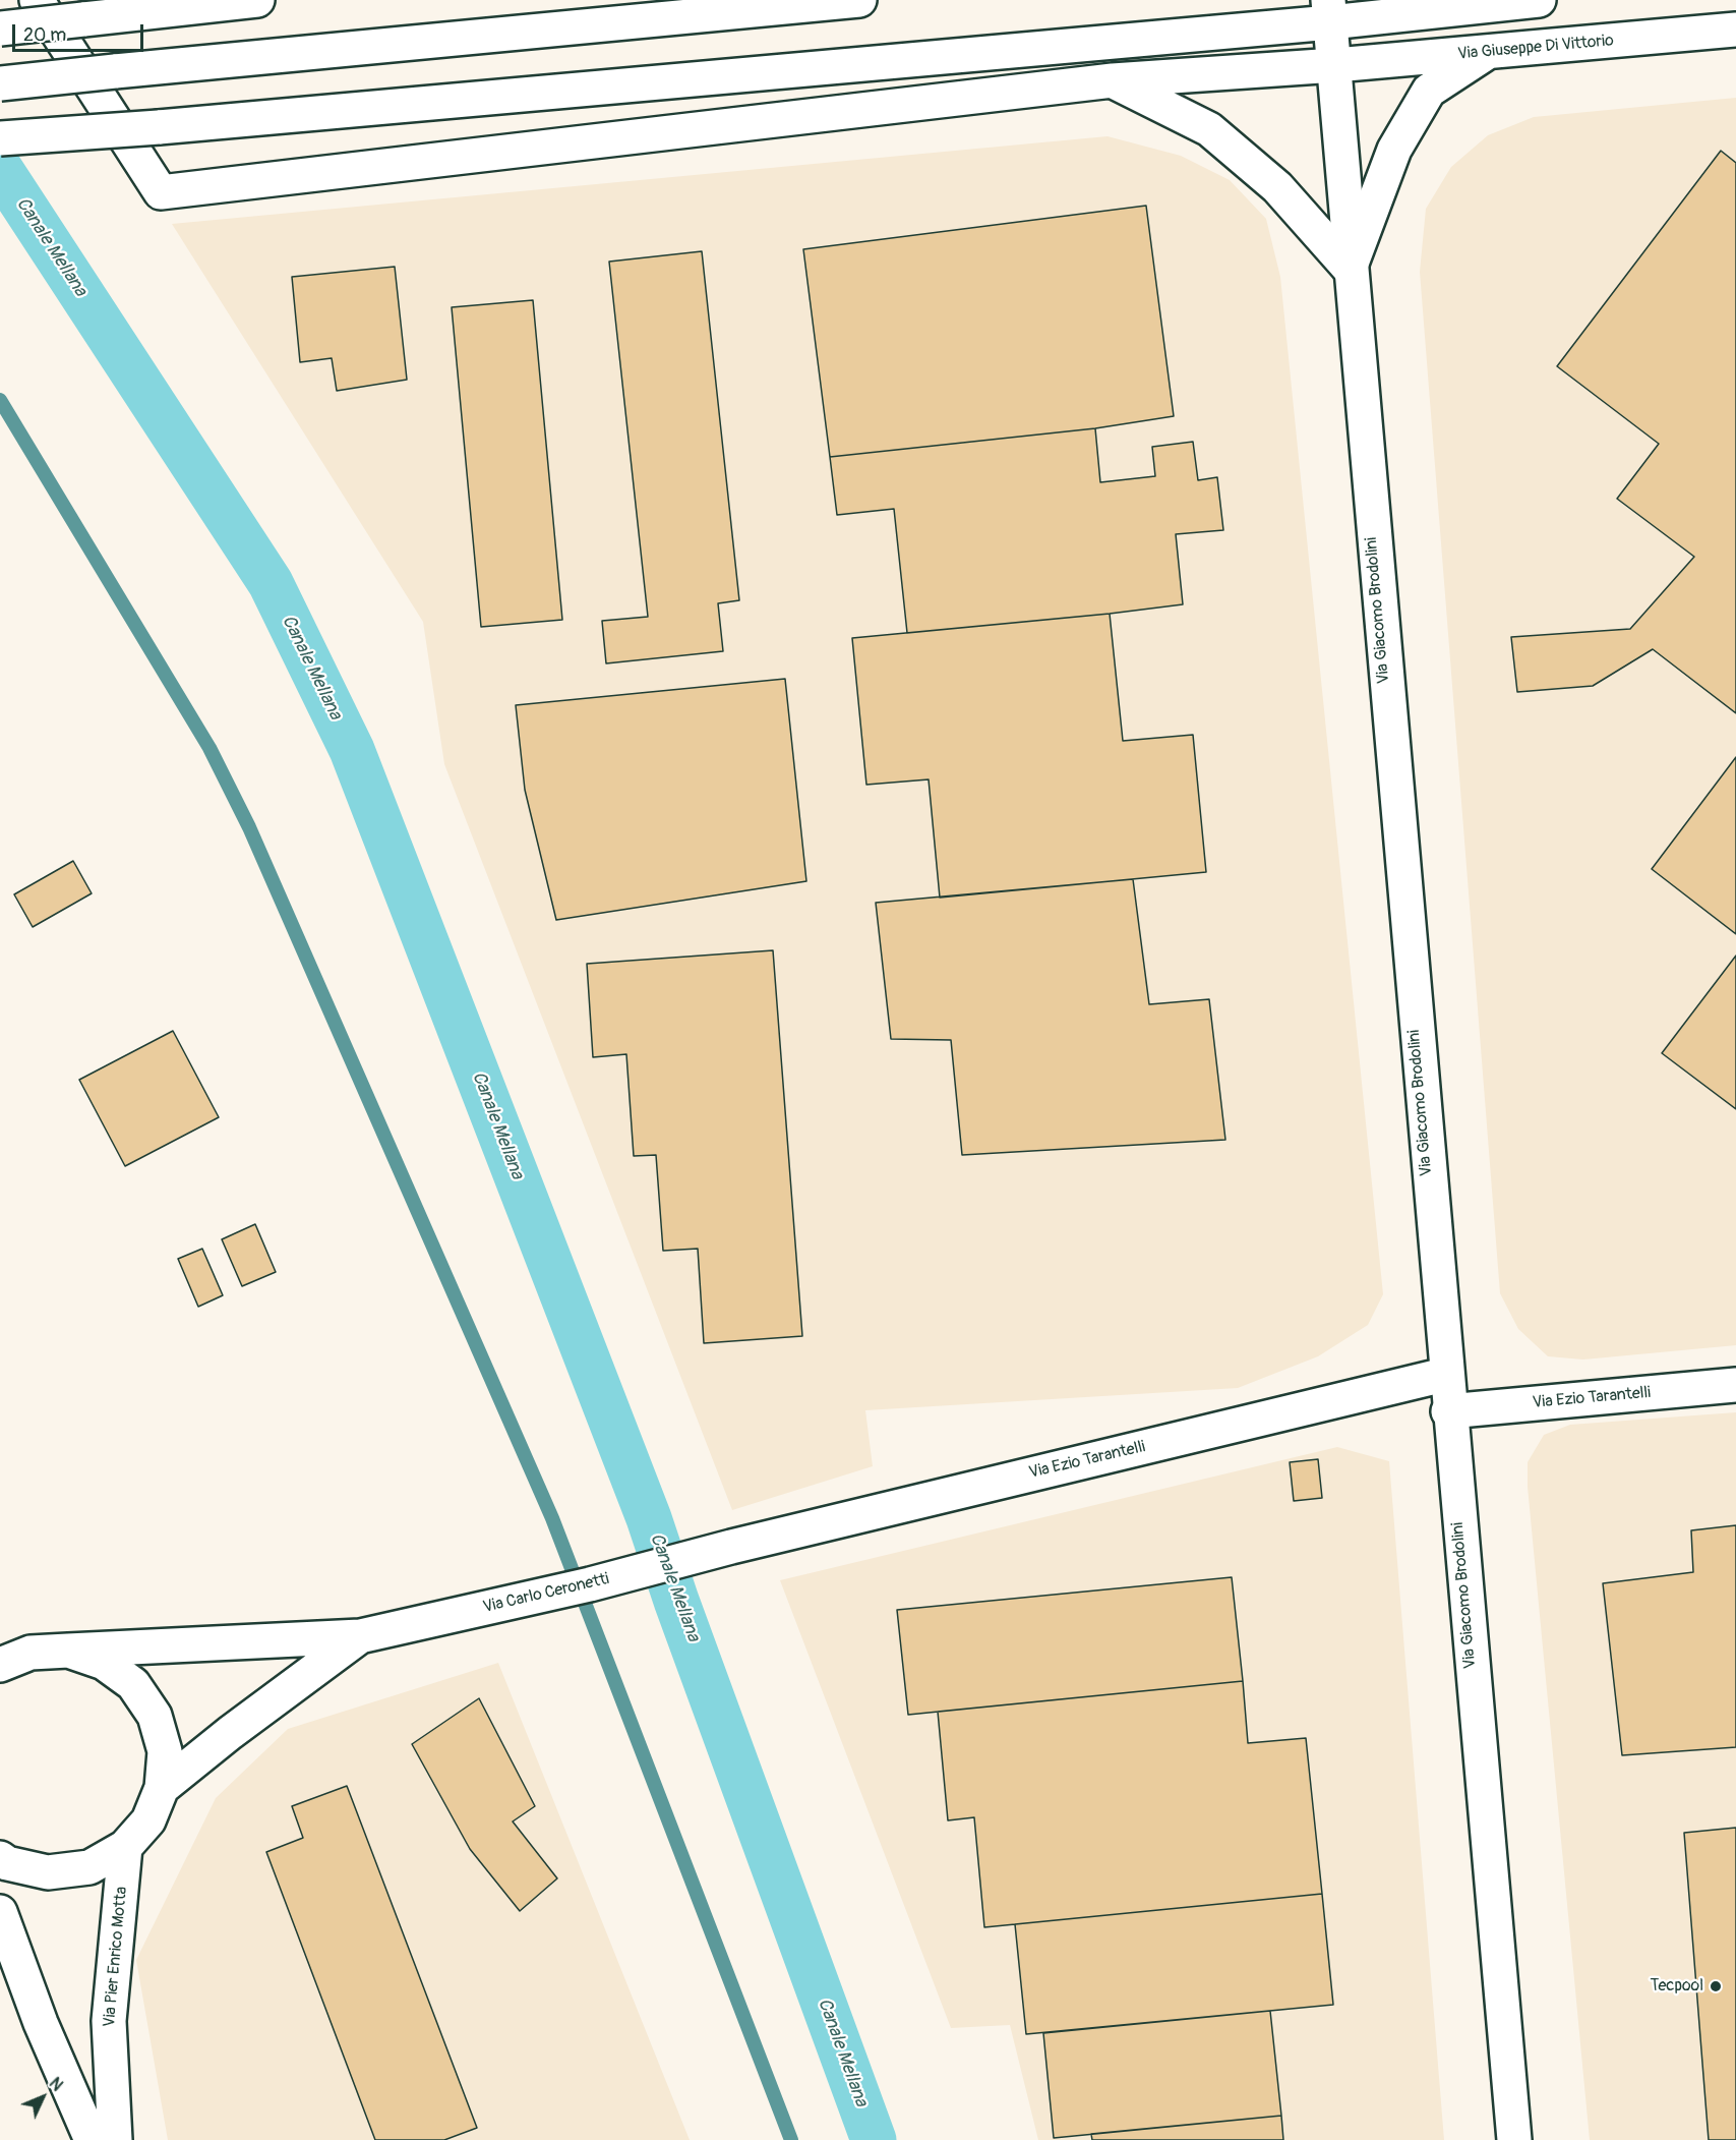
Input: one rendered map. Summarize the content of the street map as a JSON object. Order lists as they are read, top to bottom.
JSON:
{
  "streets": {
    "main road": [
      "Via Giuseppe Di Vittorio",
      "Via Giacomo Brodolini",
      "Via Ezio Tarantelli",
      "Via Carlo Ceronetti",
      "Via Pier Enrico Motta"
    ]
  },
  "crossings": [
    ["Via Giuseppe Di Vittorio", "Via Giacomo Brodolini"],
    ["Via Giacomo Brodolini", "Via Ezio Tarantelli"],
    ["Via Ezio Tarantelli", "Via Carlo Ceronetti"]
  ],
  "water": ["Canale Mellana"],
  "places": ["Tecpool"],
  "scale_bar": "20 m",
  "north": "top right"
}
